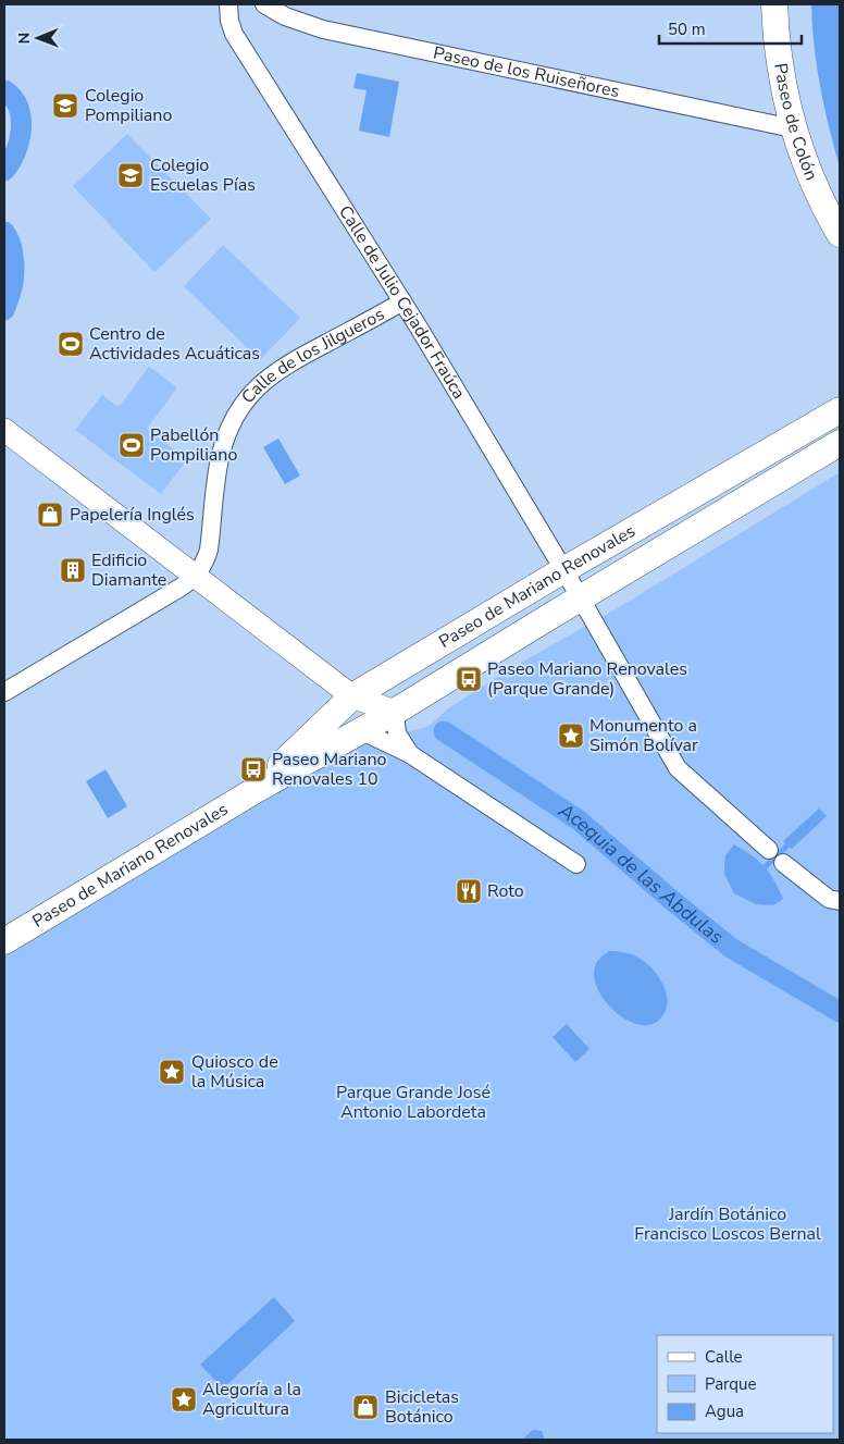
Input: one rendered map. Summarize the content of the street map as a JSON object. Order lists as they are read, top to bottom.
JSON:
{
  "streets": {
    "main road": ["Paseo de Colón", "Paseo de Mariano Renovales"],
    "street": ["Paseo de los Ruiseñores", "Calle de Julio Cejador Fraúca", "Calle de los Jilgueros"]
  },
  "crossings": [
    ["Paseo de los Ruiseñores", "Paseo de Colón"],
    ["Calle de Julio Cejador Fraúca", "Calle de los Jilgueros"],
    ["Calle de Julio Cejador Fraúca", "Paseo de Mariano Renovales"]
  ],
  "water": ["Acequia de las Abdulas"],
  "parks": ["Parque Grande José Antonio Labordeta", "Jardín Botánico Francisco Loscos Bernal"],
  "places": {
    "school or university": ["Colegio Pompiliano", "Colegio Escuelas Pías"],
    "sports": ["Centro de Actividades Acuáticas", "Pabellón Pompiliano"],
    "shop": ["Papelería Inglés", "Bicicletas Botánico"],
    "building": ["Edificio Diamante"],
    "bus stop": ["Paseo Mariano Renovales (Parque Grande)", "Paseo Mariano Renovales 10"],
    "place": ["Monumento a Simón Bolívar", "Quiosco de la Música", "Alegoría a la Agricultura"],
    "restaurant": ["Roto"]
  },
  "legend": ["Calle", "Parque", "Agua"],
  "scale_bar": "50 m",
  "north": "left"
}
